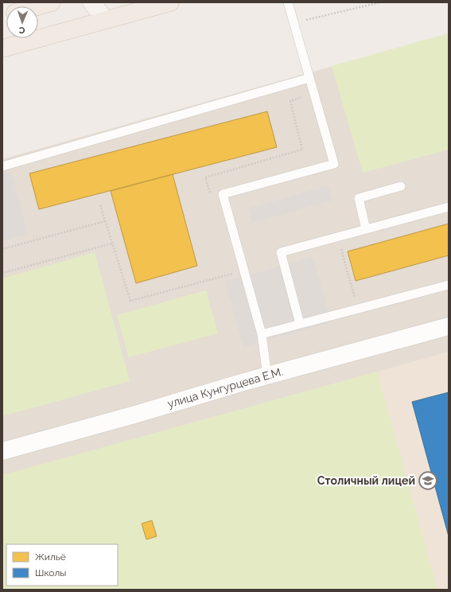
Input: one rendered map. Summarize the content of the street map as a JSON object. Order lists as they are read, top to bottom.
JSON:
{
  "streets": {
    "street": ["улица Кунгурцева Е.М."]
  },
  "places": {
    "school or university": ["Столичный лицей"]
  },
  "legend": ["Жильё", "Школы"],
  "north": "bottom"
}
